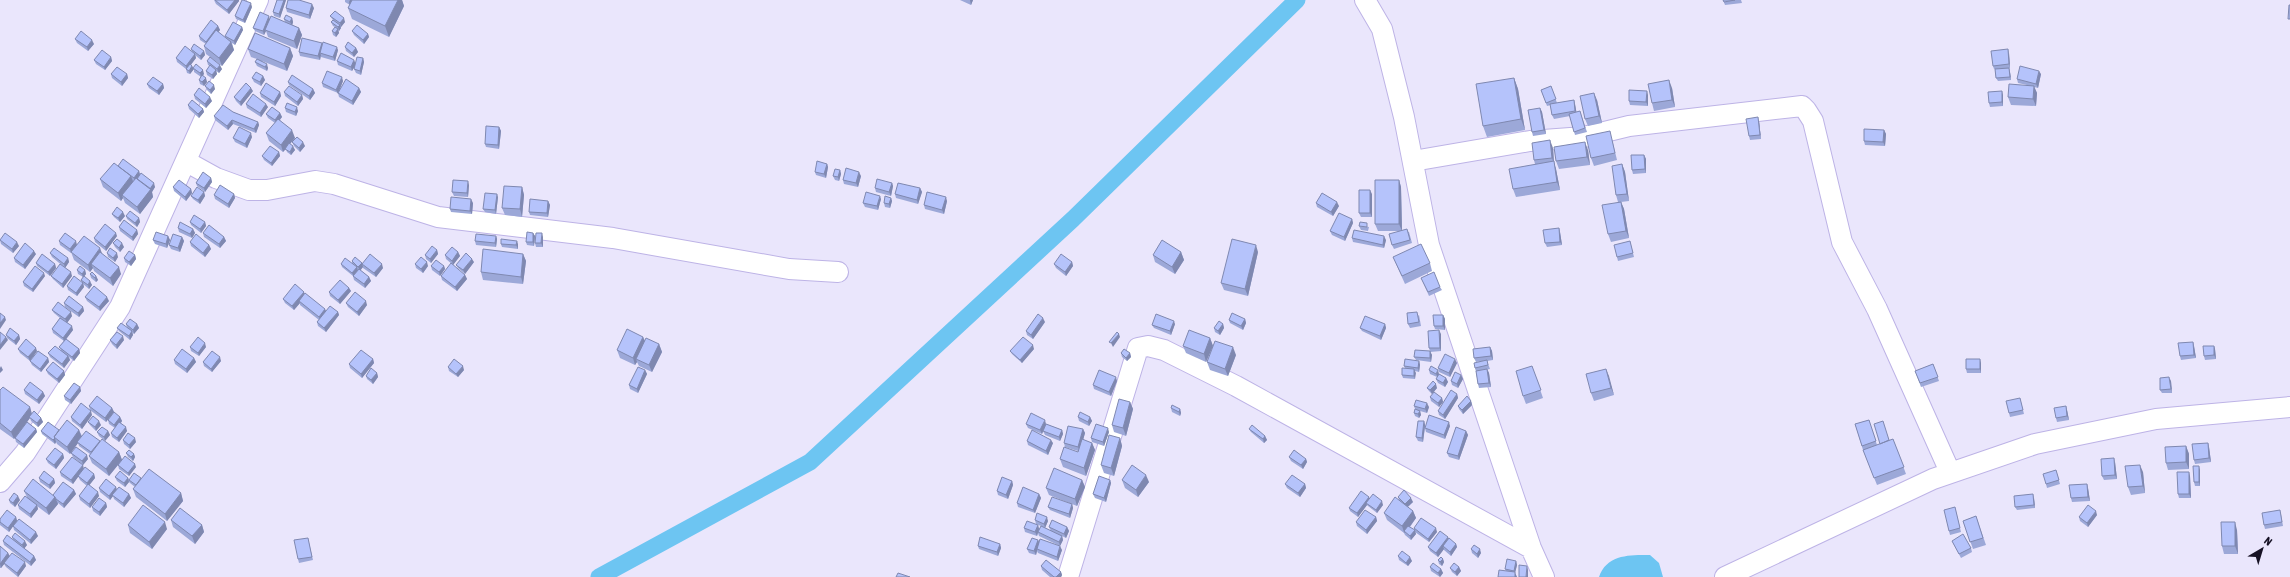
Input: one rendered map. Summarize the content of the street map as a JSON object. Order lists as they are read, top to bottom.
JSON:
{
  "north": "top right"
}
